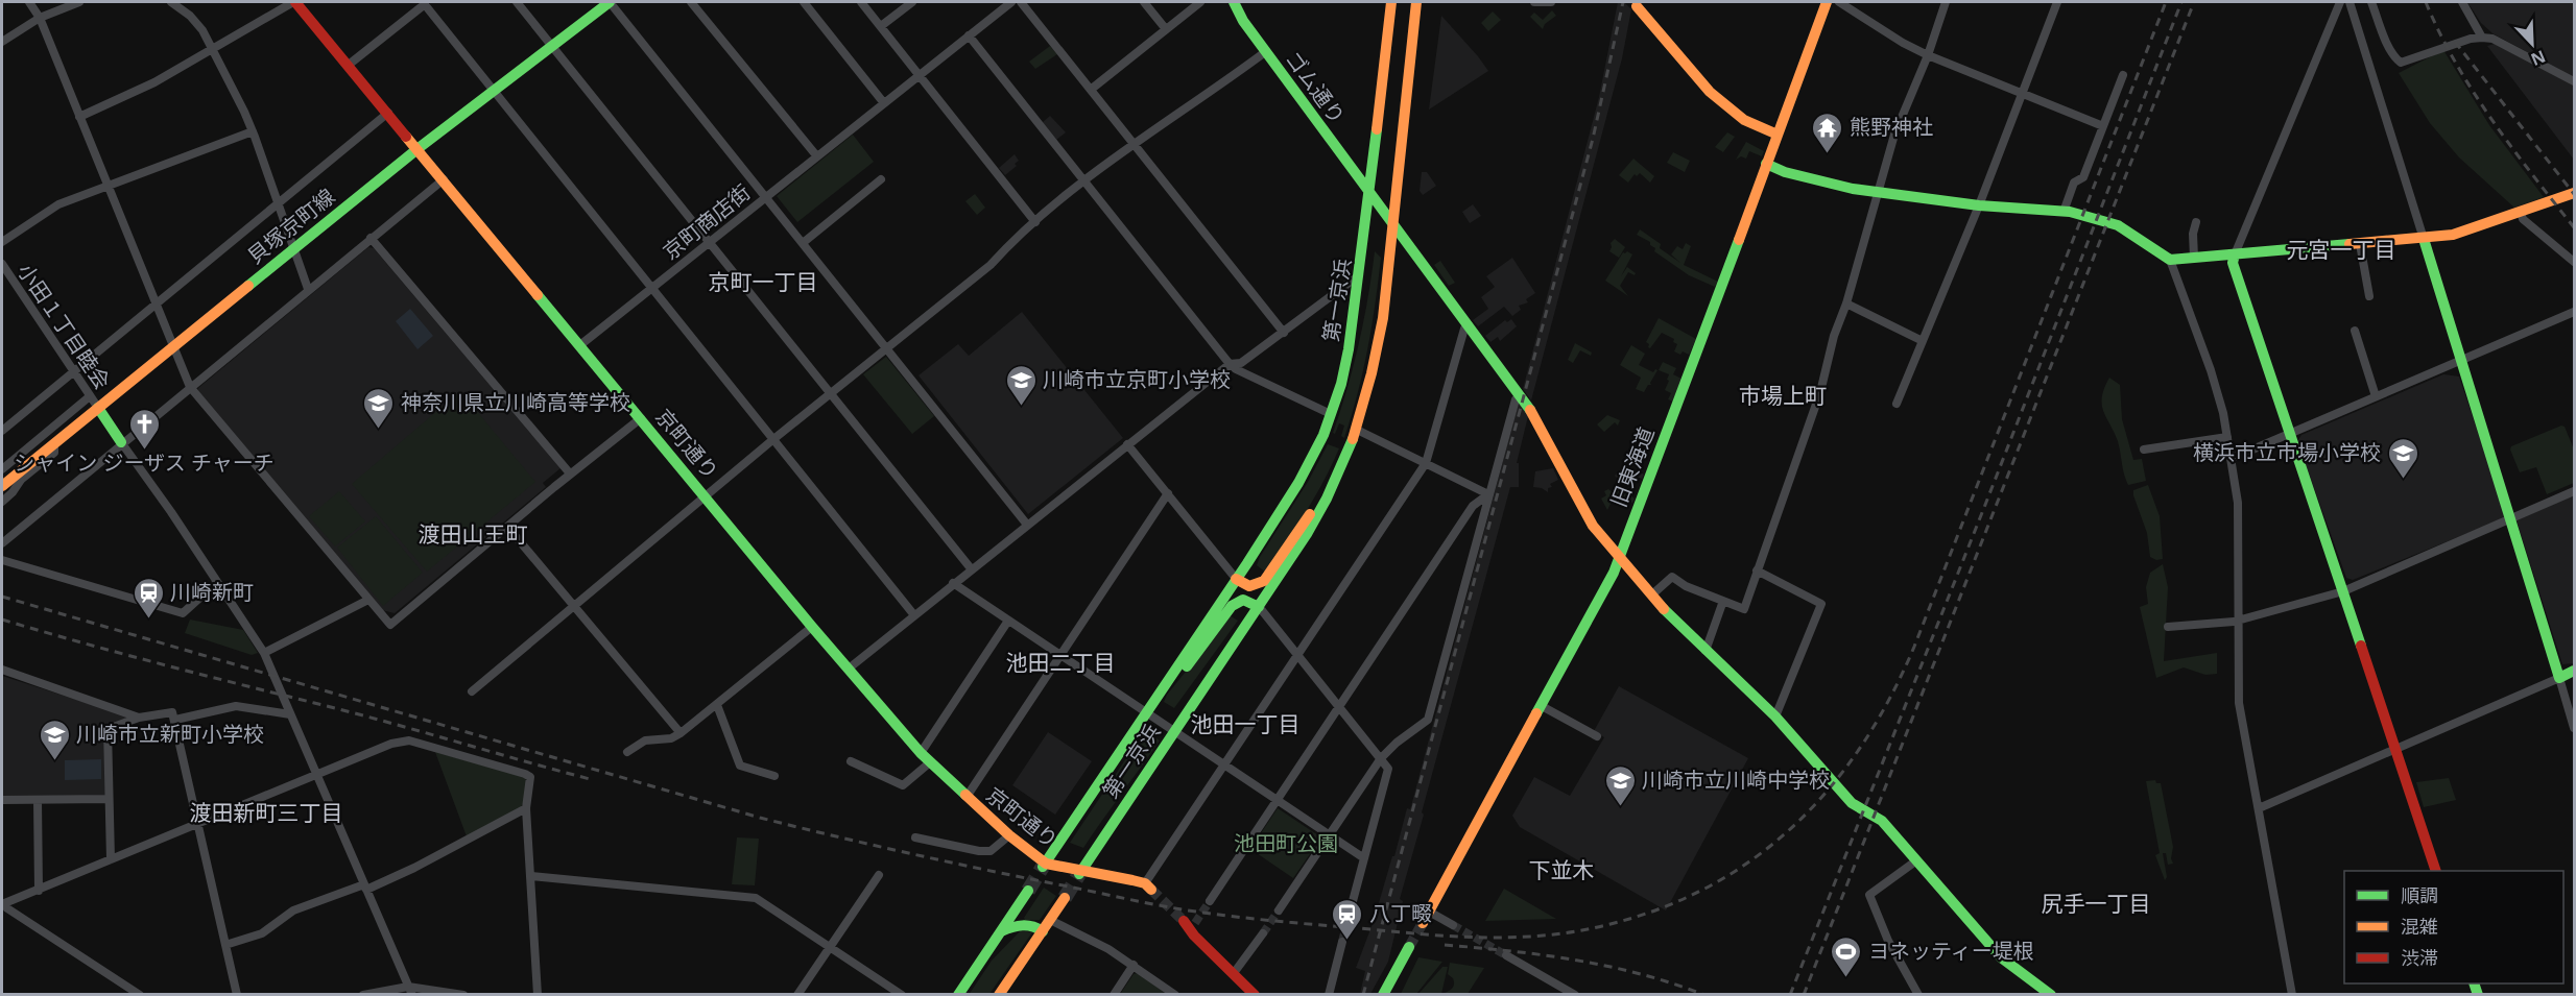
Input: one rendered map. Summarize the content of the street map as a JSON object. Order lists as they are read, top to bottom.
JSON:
{
  "streets": {
    "main road": [
      "ゴム通り",
      "貝塚京町線",
      "第一京浜",
      "京町通り",
      "旧東海道"
    ],
    "street": ["京町商店街", "小田１丁目睦会"]
  },
  "crossings": [
    ["ゴム通り", "第一京浜"],
    ["ゴム通り", "旧東海道"],
    ["京町商店街", "京町通り"],
    ["貝塚京町線", "小田１丁目睦会"],
    ["貝塚京町線", "京町通り"],
    ["第一京浜", "京町通り"]
  ],
  "districts": [
    "元宮一丁目",
    "京町一丁目",
    "市場上町",
    "渡田山王町",
    "池田二丁目",
    "池田一丁目",
    "渡田新町三丁目",
    "下並木",
    "尻手一丁目"
  ],
  "parks": ["池田町公園"],
  "places": {
    "temple": ["熊野神社"],
    "school or university": [
      "川崎市立京町小学校",
      "神奈川県立川崎高等学校",
      "横浜市立市場小学校",
      "川崎市立新町小学校",
      "川崎市立川崎中学校"
    ],
    "church": ["シャイン ジーザス チャーチ"],
    "station": ["川崎新町", "八丁畷"],
    "sports": ["ヨネッティー堤根"]
  },
  "legend": ["順調", "混雑", "渋滞"],
  "north": "bottom right"
}
